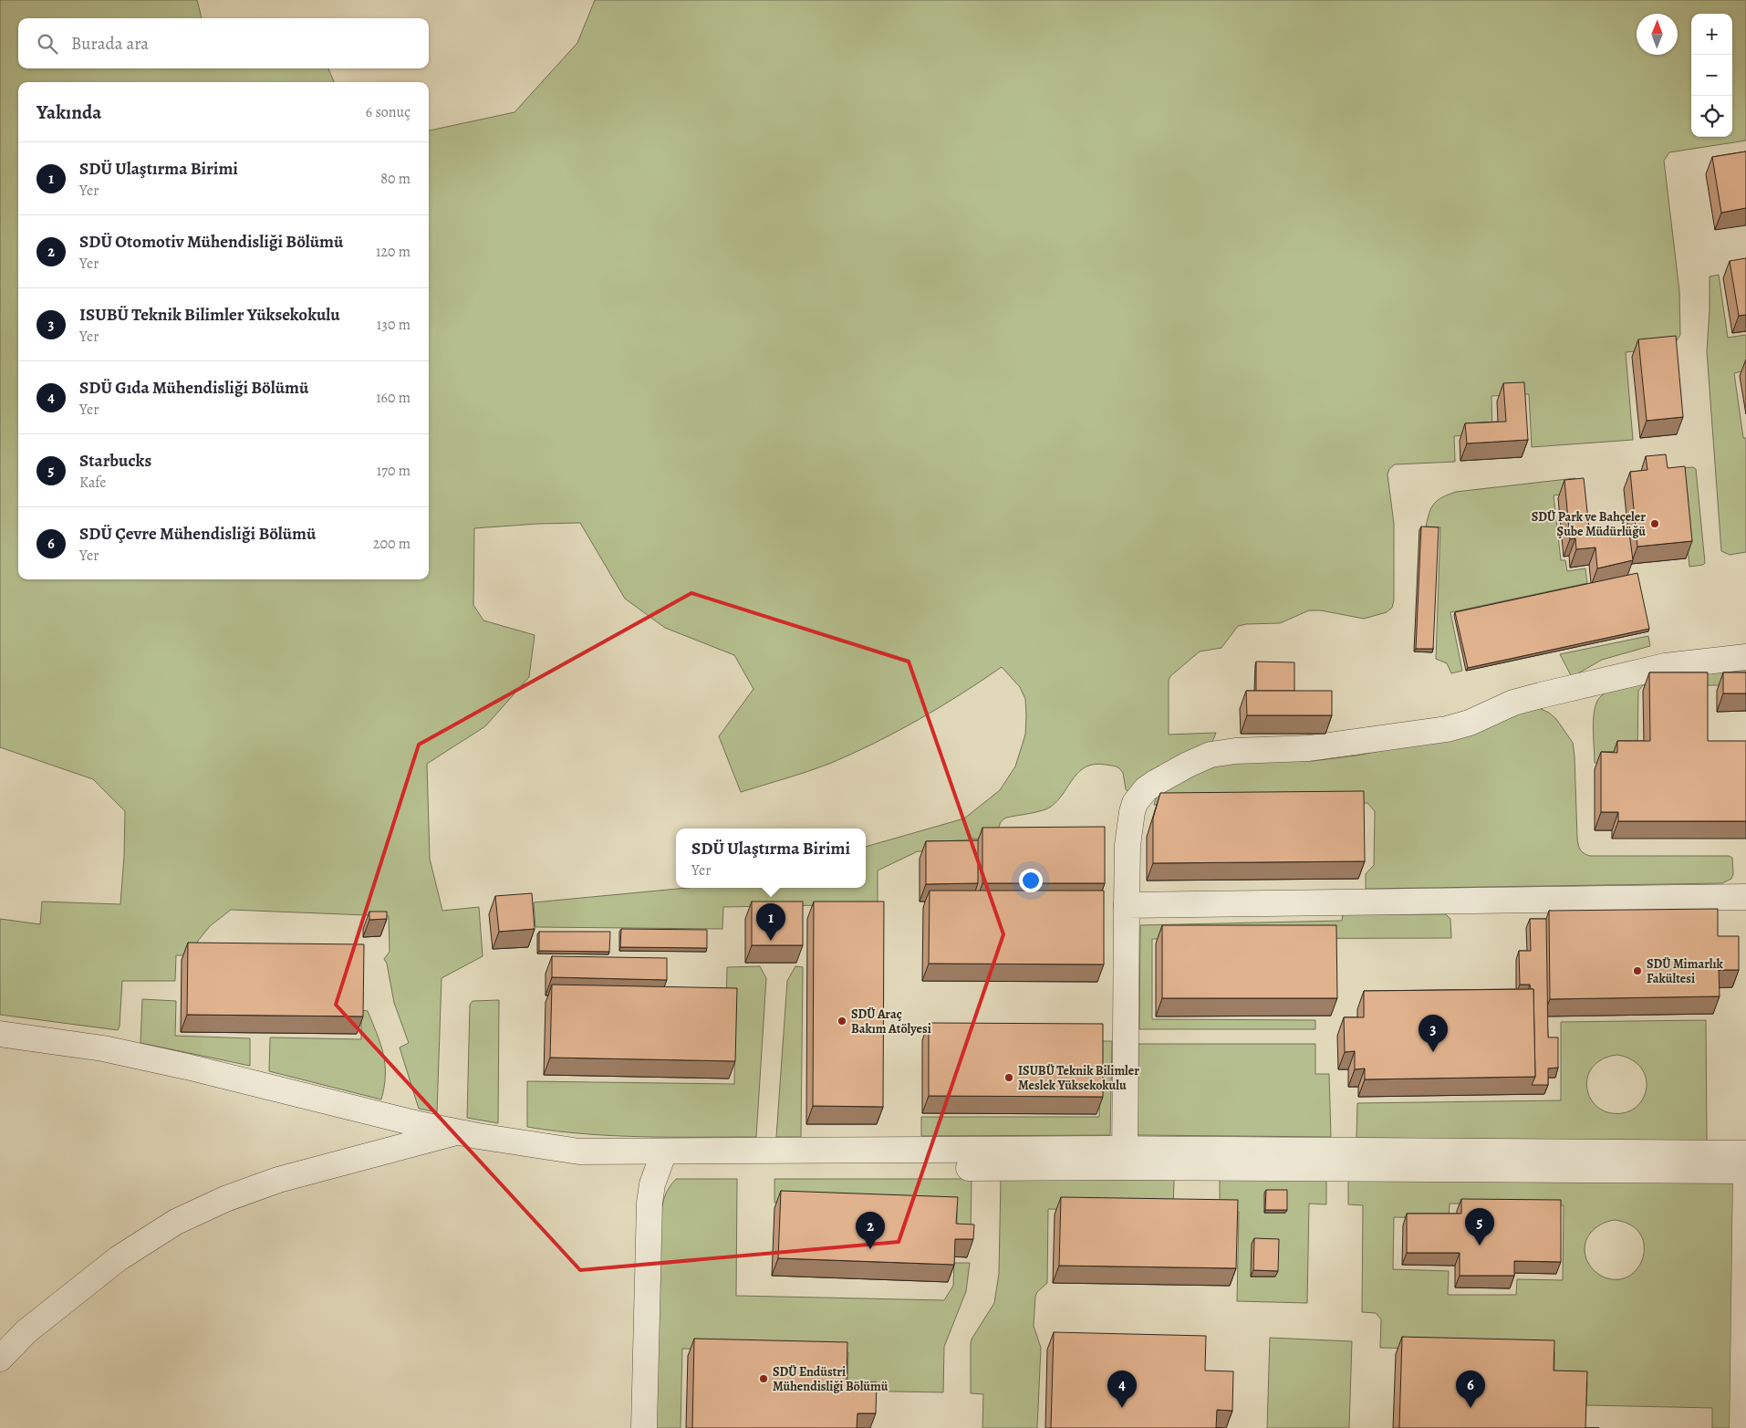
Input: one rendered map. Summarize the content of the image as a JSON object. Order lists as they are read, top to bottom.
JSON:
{
  "places": [
    "SDÜ Park ve Bahçeler Şube Müdürlüğü",
    "SDÜ Mimarlık Fakültesi",
    "SDÜ Araç Bakım Atölyesi",
    "ISUBÜ Teknik Bilimler Meslek Yüksekokulu",
    "SDÜ Endüstri Mühendisliği Bölümü"
  ],
  "north": "top",
  "page": {
    "map_buttons": ["+", "−"],
    "search": "Burada ara",
    "heading": ["Yakında", "6 sonuç"],
    "list": [
      {
        "mark": "1",
        "name": "SDÜ Ulaştırma Birimi",
        "note": "Yer",
        "value": "80 m"
      },
      {
        "mark": "2",
        "name": "SDÜ Otomotiv Mühendisliği Bölümü",
        "note": "Yer",
        "value": "120 m"
      },
      {
        "mark": "3",
        "name": "ISUBÜ Teknik Bilimler Yüksekokulu",
        "note": "Yer",
        "value": "130 m"
      },
      {
        "mark": "4",
        "name": "SDÜ Gıda Mühendisliği Bölümü",
        "note": "Yer",
        "value": "160 m"
      },
      {
        "mark": "5",
        "name": "Starbucks",
        "note": "Kafe",
        "value": "170 m"
      },
      {
        "mark": "6",
        "name": "SDÜ Çevre Mühendisliği Bölümü",
        "note": "Yer",
        "value": "200 m"
      }
    ],
    "popup": ["SDÜ Ulaştırma Birimi", "Yer"],
    "pins": [
      "1",
      "3",
      "5",
      "2",
      "4",
      "6"
    ]
  }
}
